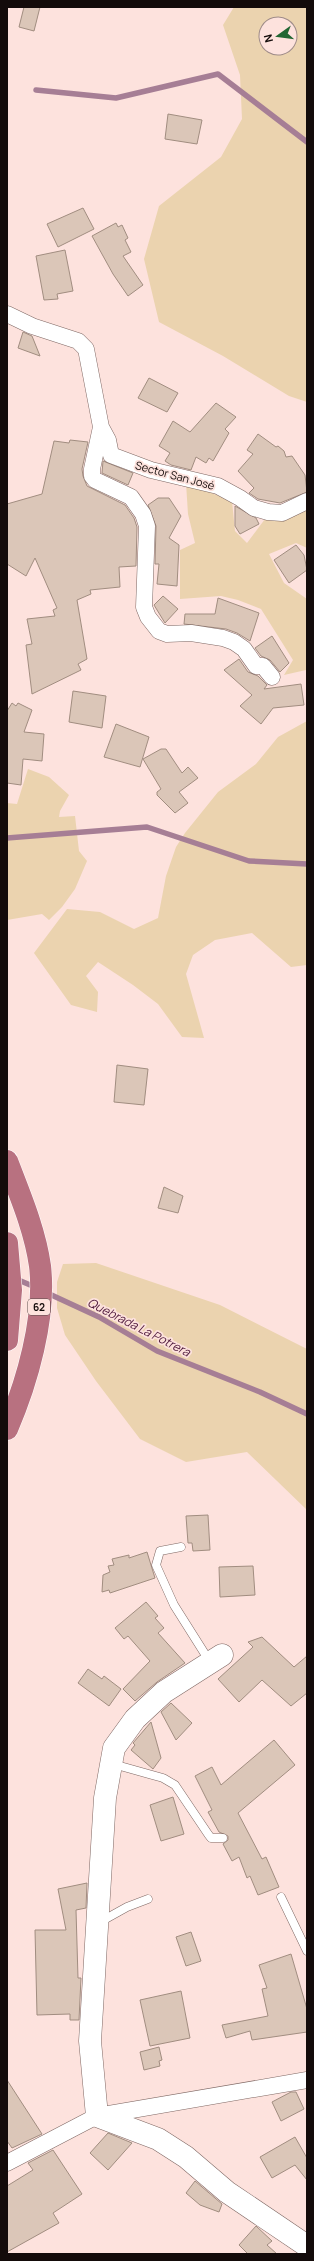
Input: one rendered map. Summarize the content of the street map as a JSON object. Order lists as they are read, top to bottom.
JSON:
{
  "streets": {
    "highway": ["62"],
    "street": ["Sector San José"]
  },
  "water": ["Quebrada La Potrera"],
  "north": "left"
}
